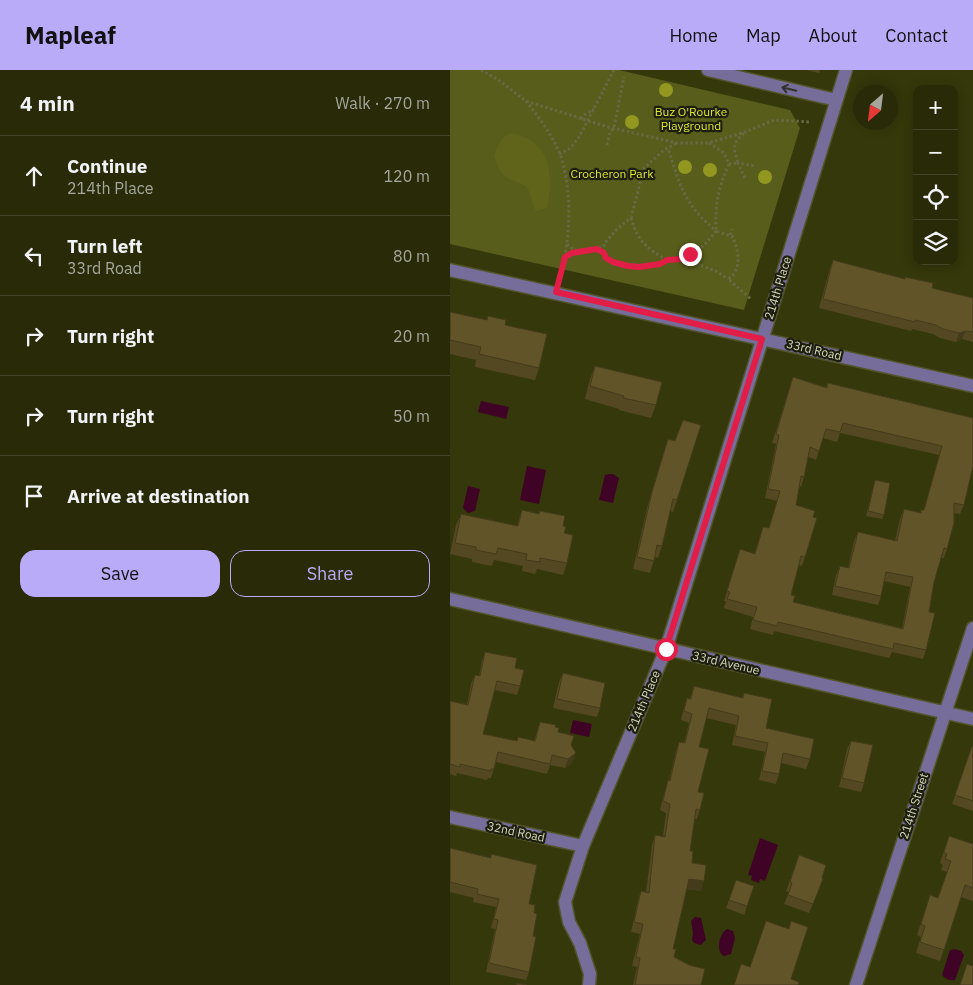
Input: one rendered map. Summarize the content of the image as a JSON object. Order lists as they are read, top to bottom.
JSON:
{
  "streets": {
    "street": [
      "214th Place",
      "33rd Road",
      "33rd Avenue",
      "214th Street",
      "32nd Road"
    ]
  },
  "crossings": [
    ["214th Place", "33rd Road"],
    ["214th Place", "33rd Avenue"],
    ["214th Place", "32nd Road"],
    ["33rd Avenue", "214th Street"]
  ],
  "parks": ["Buz O'Rourke Playground", "Crocheron Park"],
  "north": "bottom left",
  "page": {
    "header": "Mapleaf",
    "nav": [
      "Home",
      "Map",
      "About",
      "Contact"
    ],
    "heading": ["4 min", "Walk · 270 m"],
    "map_buttons": ["+", "−"],
    "list": [
      ["Continue", "214th Place", "120 m"],
      ["Turn left", "33rd Road", "80 m"],
      ["Turn right", "20 m"],
      ["Turn right", "50 m"],
      "Arrive at destination"
    ],
    "buttons": ["Save", "Share"]
  }
}
